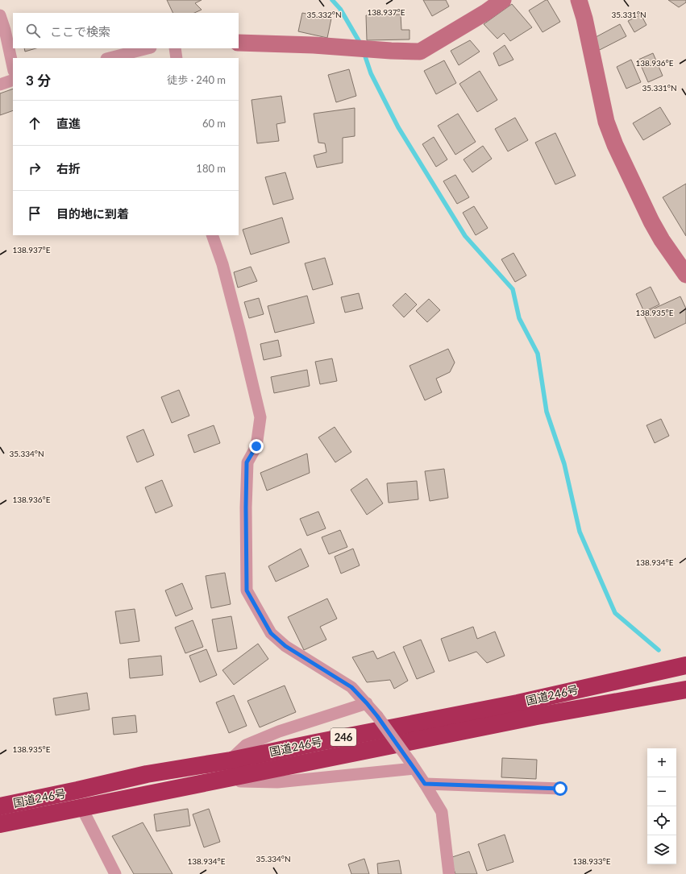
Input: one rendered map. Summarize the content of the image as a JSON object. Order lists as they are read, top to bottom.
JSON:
{
  "streets": {
    "highway": ["国道246号", "246"]
  },
  "page": {
    "search": "ここで検索",
    "heading": ["3 分", "徒歩 · 240 m"],
    "list": [
      ["直進", "60 m"],
      ["右折", "180 m"],
      "目的地に到着"
    ],
    "map_buttons": ["+", "−"]
  },
  "coordinates": [
    "138.937°E",
    "35.332°N",
    "35.331°N",
    "138.936°E",
    "138.935°E",
    "35.334°N",
    "138.934°E",
    "138.933°E"
  ]
}
